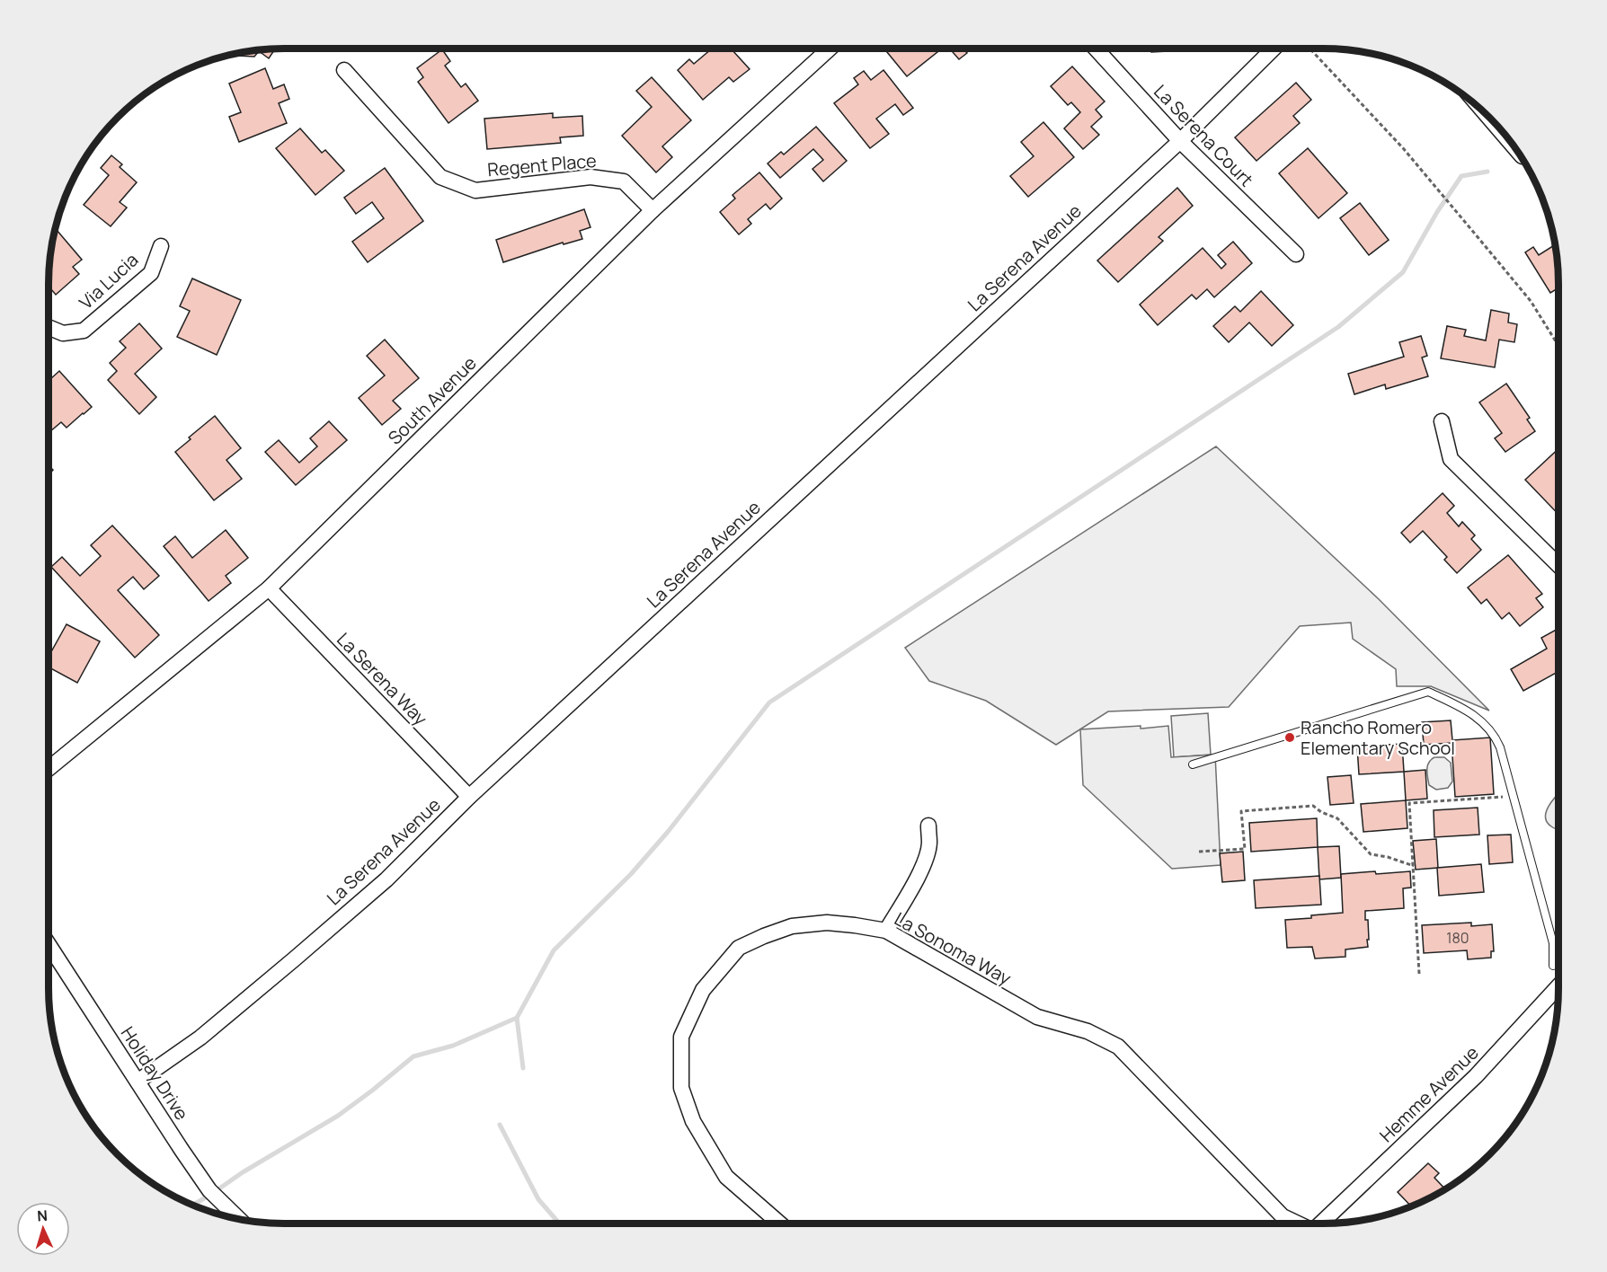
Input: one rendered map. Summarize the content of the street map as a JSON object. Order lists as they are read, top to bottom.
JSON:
{
  "streets": {
    "street": [
      "La Serena Court",
      "Regent Place",
      "La Serena Avenue",
      "Via Lucia",
      "South Avenue",
      "La Serena Way",
      "La Sonoma Way",
      "Holiday Drive",
      "Hemme Avenue"
    ]
  },
  "crossings": [
    ["La Serena Court", "La Serena Avenue"],
    ["Regent Place", "South Avenue"],
    ["La Serena Avenue", "La Serena Way"],
    ["La Serena Avenue", "Holiday Drive"],
    ["South Avenue", "La Serena Way"]
  ],
  "places": ["Rancho Romero Elementary School"],
  "house_numbers": ["180"],
  "north": "top"
}
